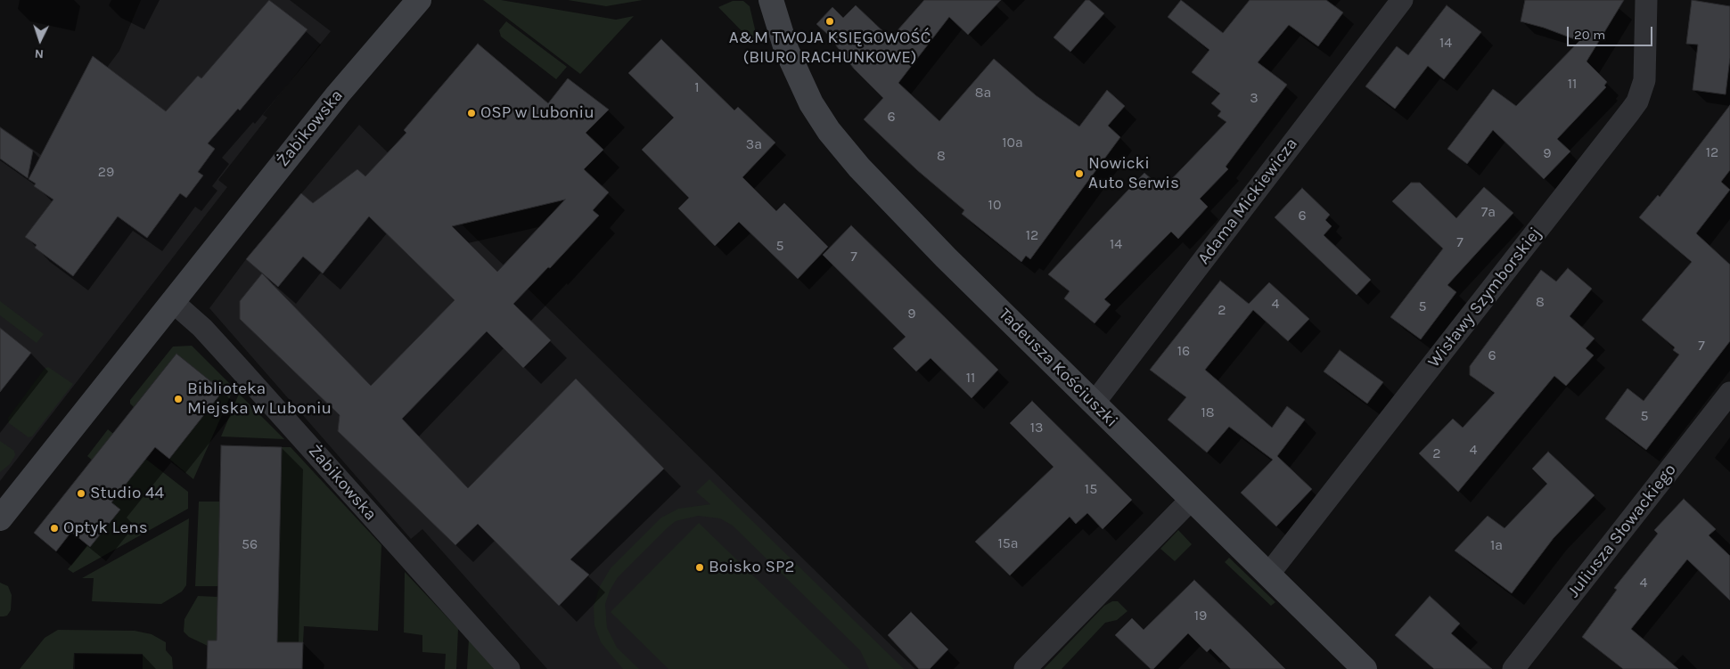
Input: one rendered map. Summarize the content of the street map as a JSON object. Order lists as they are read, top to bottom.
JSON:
{
  "streets": {
    "street": [
      "Żabikowska",
      "Adama Mickiewicza",
      "Wisławy Szymborskiej",
      "Tadeusza Kościuszki",
      "Juliusza Słowackiego"
    ]
  },
  "crossings": [
    ["Adama Mickiewicza", "Tadeusza Kościuszki"],
    ["Wisławy Szymborskiej", "Tadeusza Kościuszki"]
  ],
  "places": [
    "A&M TWOJA KSIĘGOWOŚĆ (BIURO RACHUNKOWE)",
    "OSP w Luboniu",
    "Nowicki Auto Serwis",
    "Biblioteka Miejska w Luboniu",
    "Studio 44",
    "Optyk Lens",
    "Boisko SP2"
  ],
  "house_numbers": [
    "14",
    "11",
    "1",
    "8a",
    "3",
    "6",
    "10a",
    "3a",
    "12",
    "9",
    "8",
    "29",
    "10",
    "7a",
    "6",
    "12",
    "7",
    "14",
    "5",
    "7",
    "8",
    "4",
    "5",
    "2",
    "9",
    "7",
    "16",
    "6",
    "11",
    "18",
    "5",
    "13",
    "4",
    "2",
    "15",
    "15a",
    "56",
    "1a",
    "4",
    "19"
  ],
  "scale_bar": "20 m",
  "north": "bottom"
}
